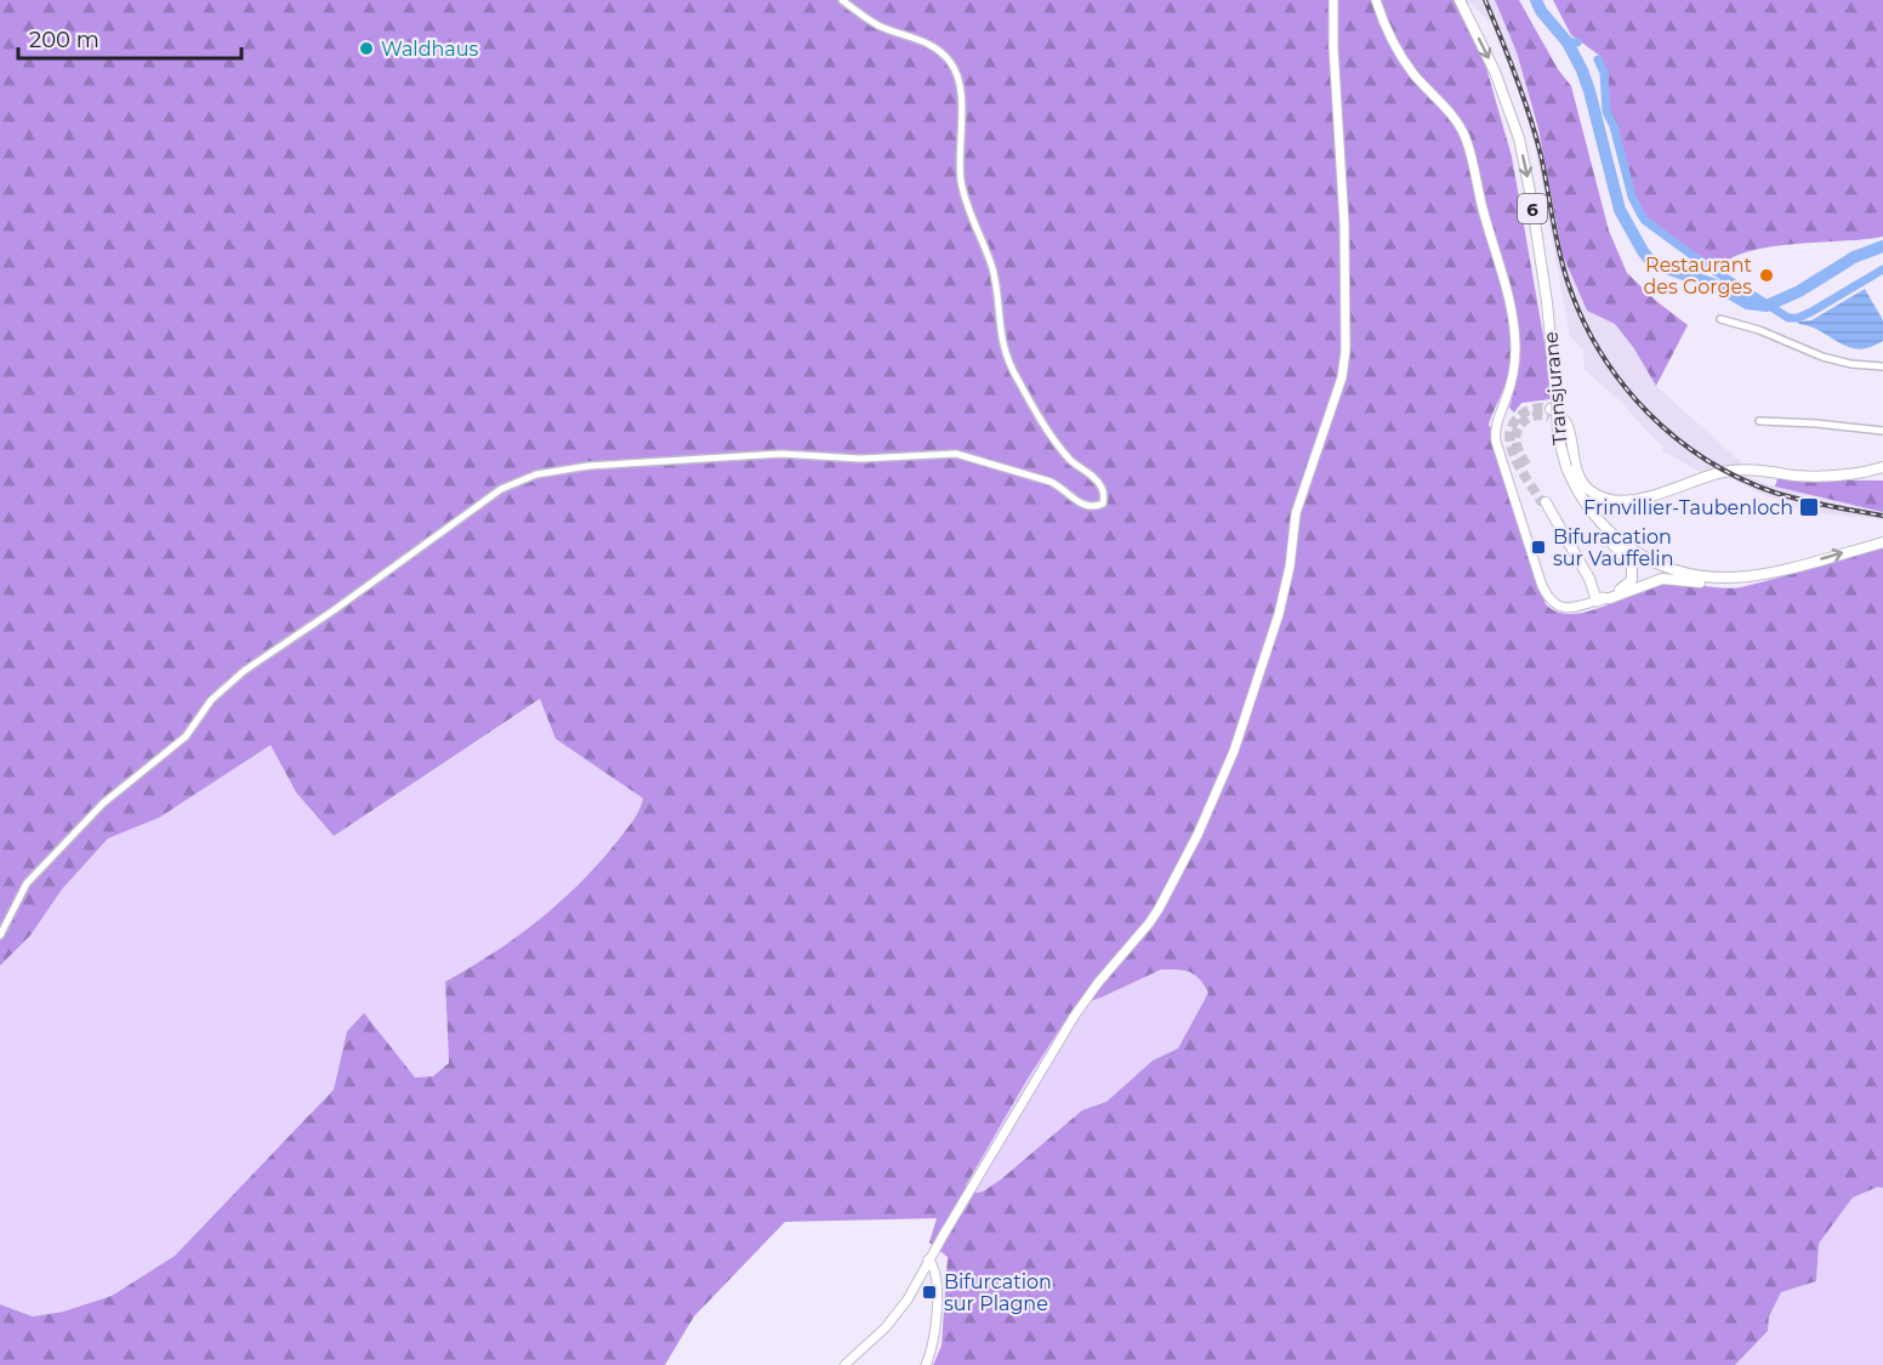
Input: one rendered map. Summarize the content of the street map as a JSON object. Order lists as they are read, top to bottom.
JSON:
{
  "streets": {
    "main road": ["6", "Transjurane"]
  },
  "places": {
    "other": ["Waldhaus", "Restaurant des Gorges"],
    "transit": ["Frinvillier-Taubenloch", "Bifuracation sur Vauffelin", "Bifurcation sur Plagne"]
  },
  "scale_bar": "200 m"
}
